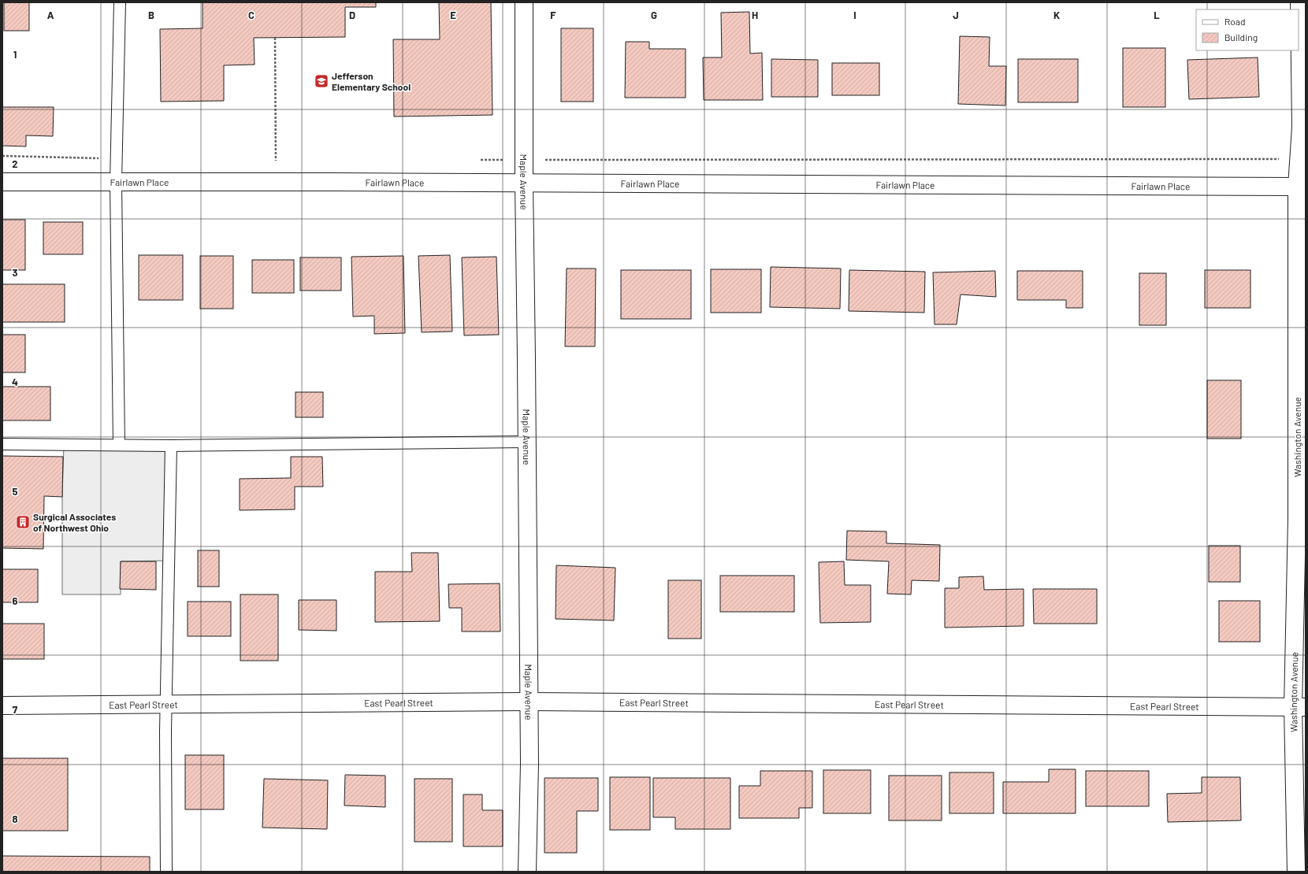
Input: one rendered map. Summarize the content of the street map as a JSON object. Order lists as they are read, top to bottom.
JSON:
{
  "streets": {
    "street": [
      "Fairlawn Place",
      "Maple Avenue",
      "Washington Avenue",
      "East Pearl Street"
    ]
  },
  "crossings": [
    ["Fairlawn Place", "Maple Avenue"],
    ["Fairlawn Place", "Washington Avenue"],
    ["Maple Avenue", "East Pearl Street"],
    ["Washington Avenue", "East Pearl Street"]
  ],
  "places": {
    "school or university": ["Jefferson Elementary School"],
    "building": ["Surgical Associates of Northwest Ohio"]
  },
  "legend": ["Road", "Building"],
  "grid": {
    "columns": [
      "A",
      "B",
      "C",
      "D",
      "E",
      "F",
      "G",
      "H",
      "I",
      "J",
      "K",
      "L"
    ],
    "rows": [
      "1",
      "2",
      "3",
      "4",
      "5",
      "6",
      "7",
      "8"
    ]
  }
}
